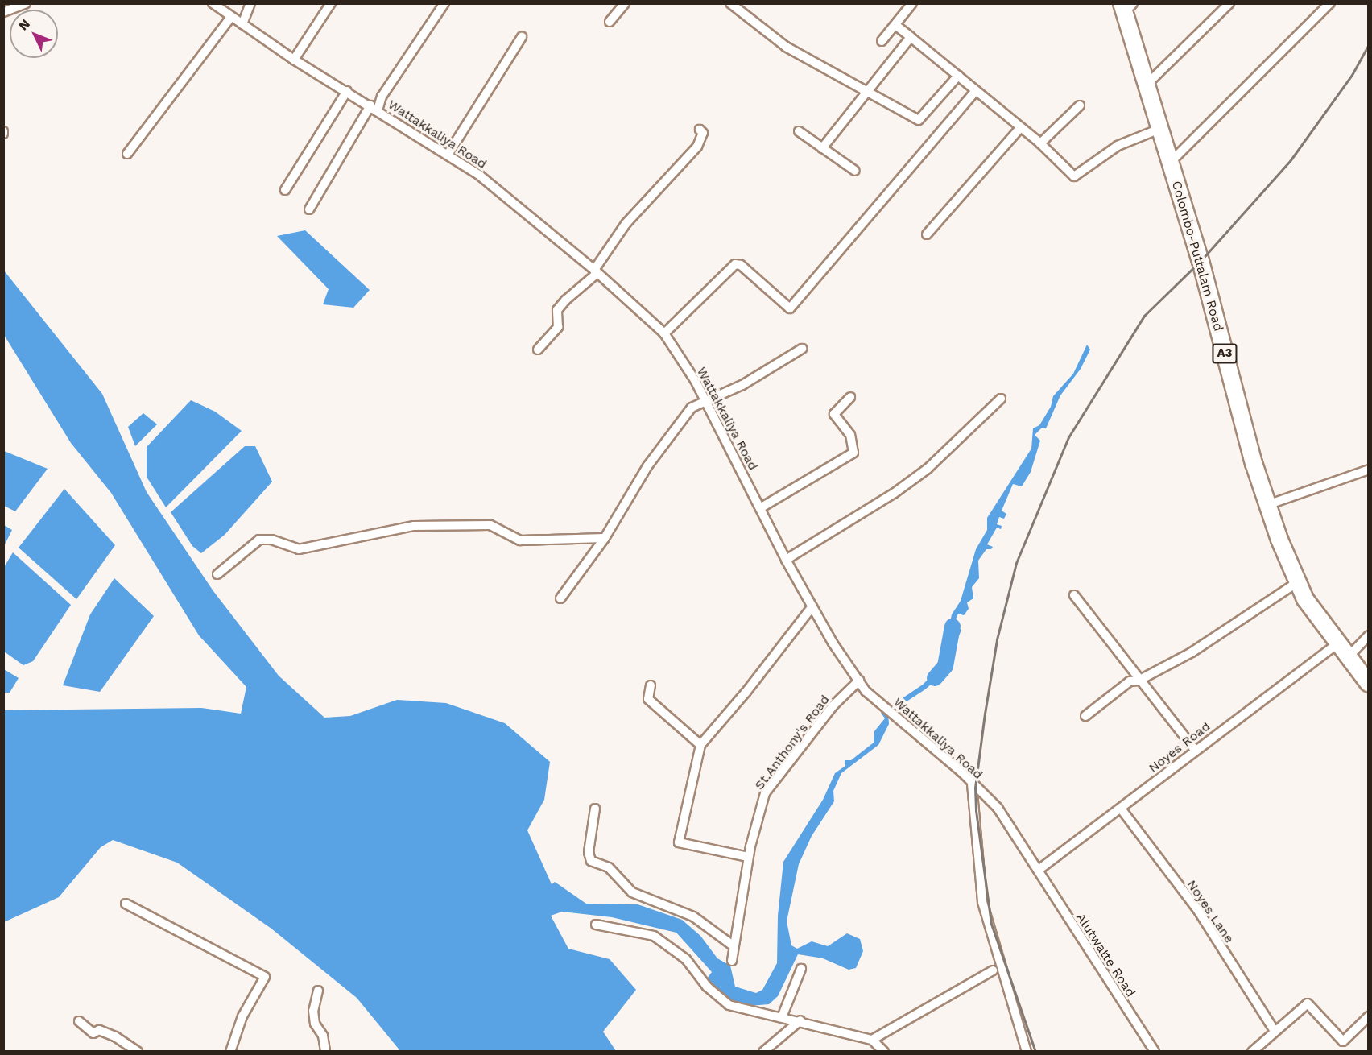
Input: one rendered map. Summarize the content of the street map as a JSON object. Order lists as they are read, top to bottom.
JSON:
{
  "streets": {
    "highway": ["Colombo-Puttalam Road", "A3"],
    "street": [
      "Wattakkaliya Road",
      "St.Anthony's Road",
      "Noyes Road",
      "Noyes Lane",
      "Alutwatte Road"
    ]
  },
  "crossings": [
    ["Wattakkaliya Road", "St.Anthony's Road"],
    ["Wattakkaliya Road", "Noyes Road"],
    ["Wattakkaliya Road", "Alutwatte Road"],
    ["Colombo-Puttalam Road", "Noyes Road"],
    ["Noyes Road", "Noyes Lane"],
    ["Noyes Road", "Alutwatte Road"]
  ],
  "north": "top left"
}
